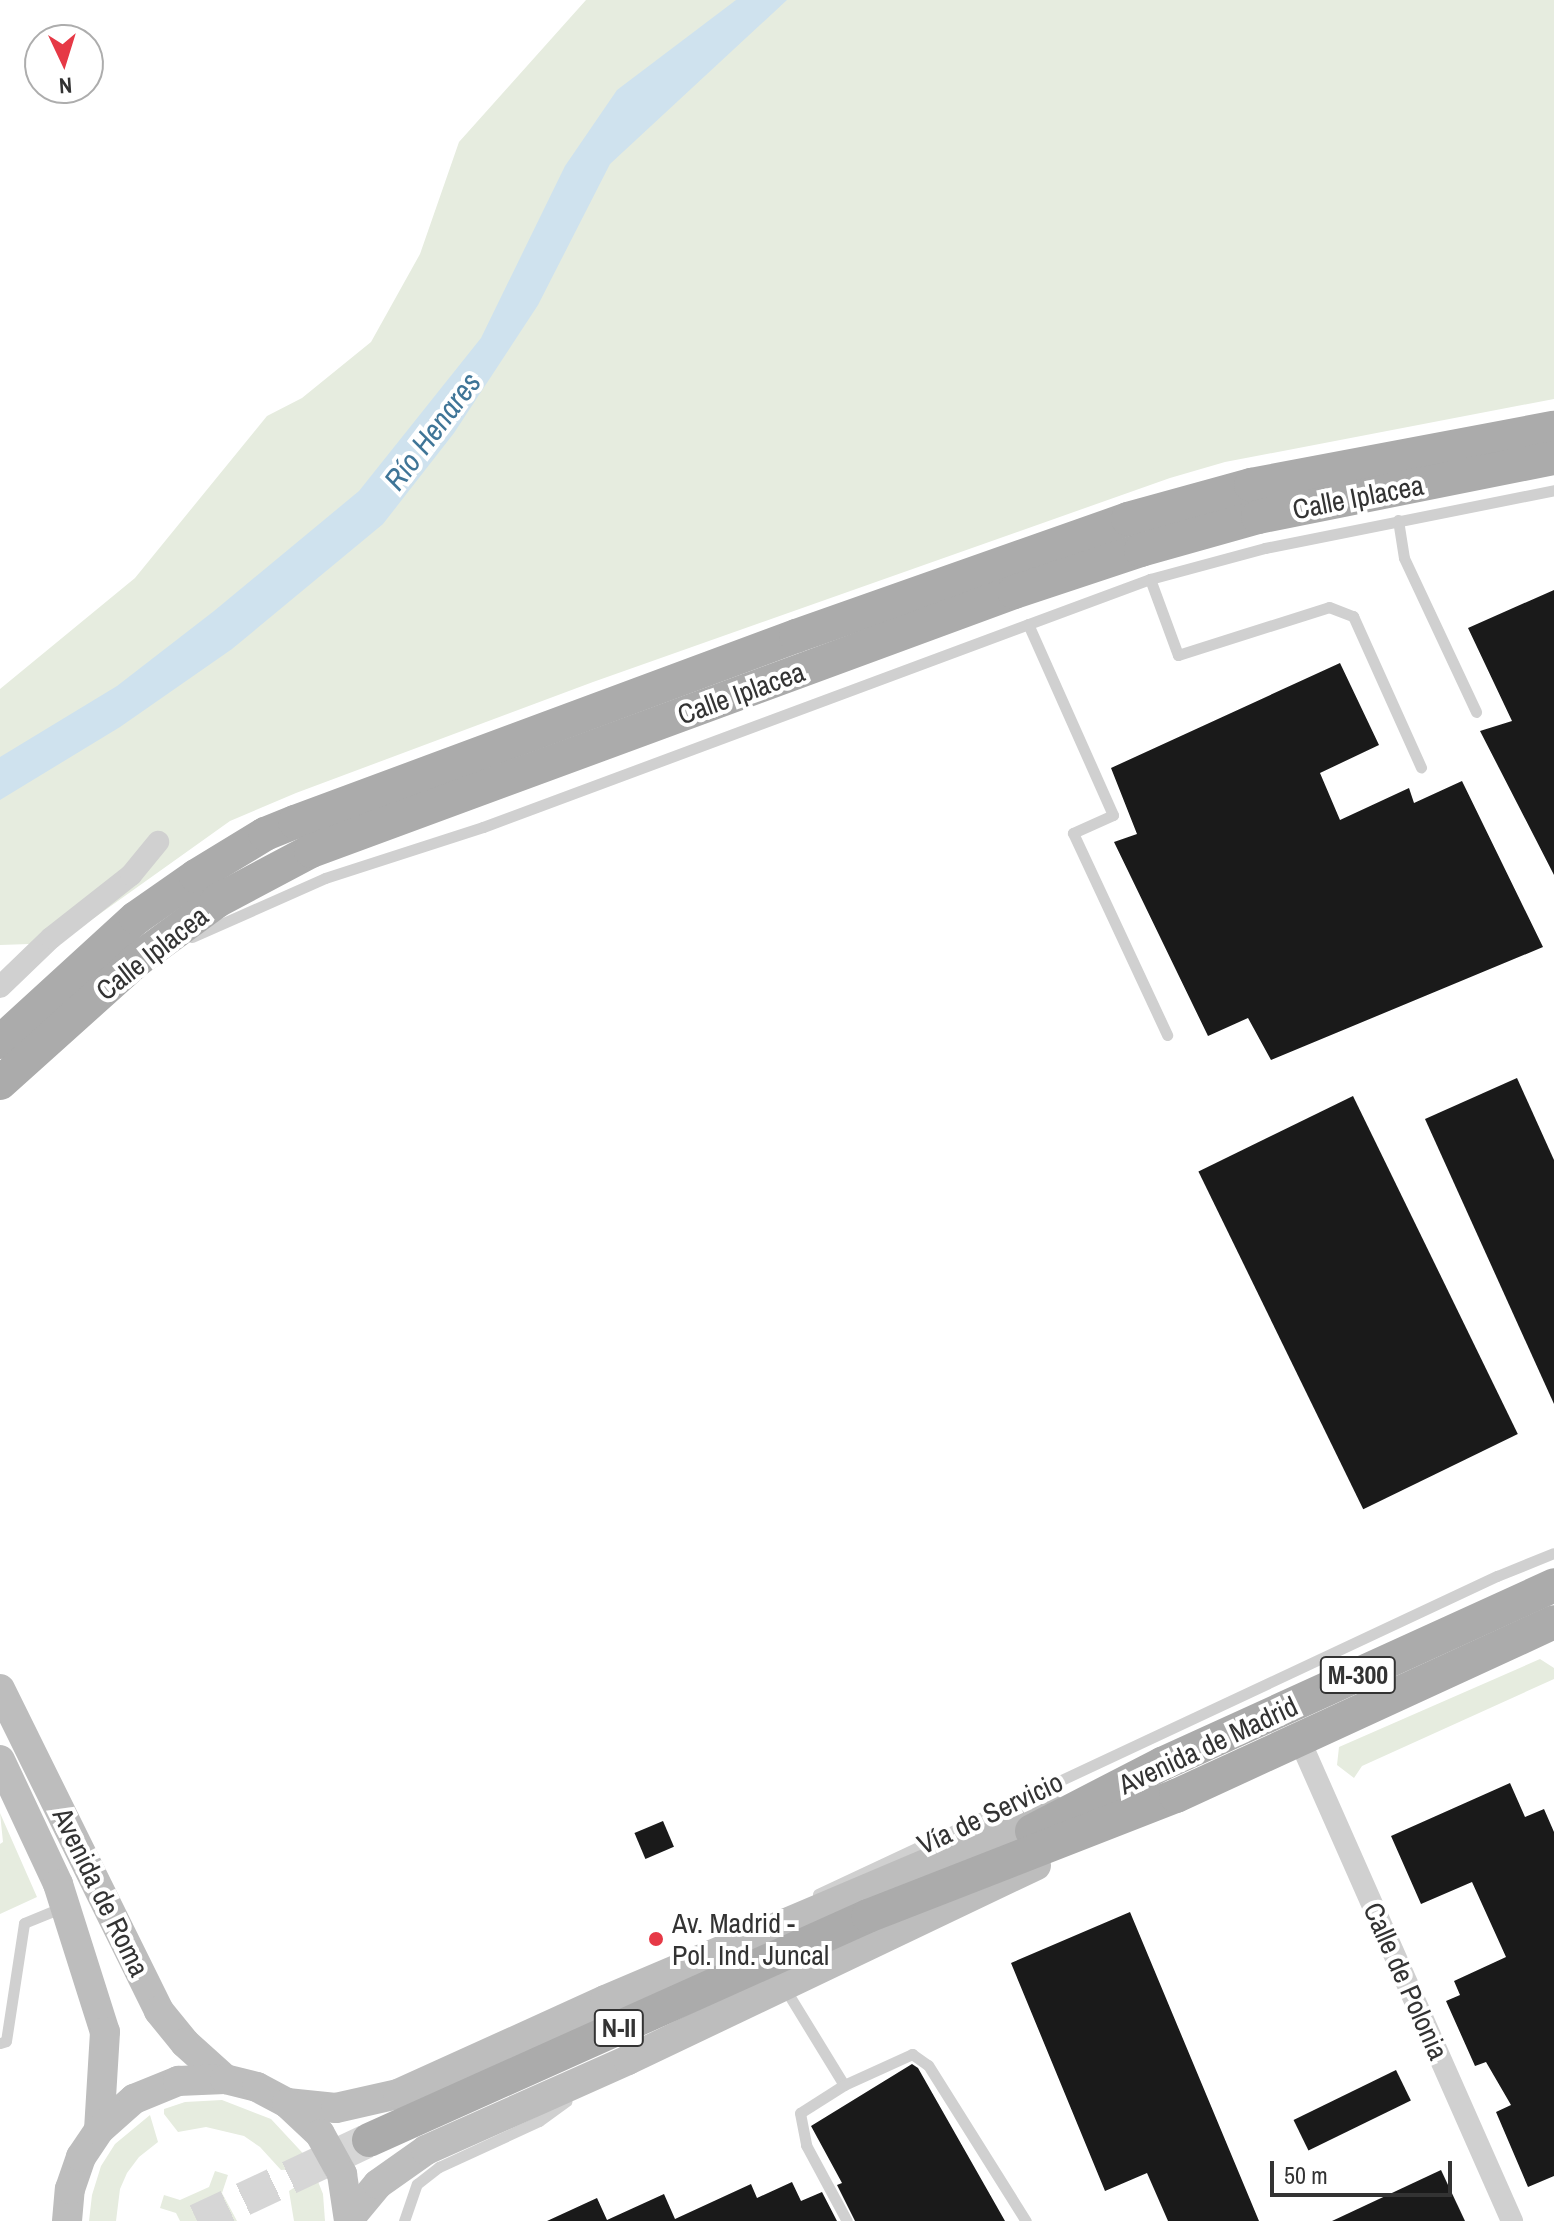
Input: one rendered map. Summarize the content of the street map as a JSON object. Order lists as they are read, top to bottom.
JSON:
{
  "streets": {
    "main road": [
      "Calle Iplacea",
      "M-300",
      "Avenida de Madrid",
      "N-II"
    ],
    "street": ["Avenida de Roma", "Calle de Polonia"],
    "lane": ["Vía de Servicio"]
  },
  "crossings": [
    ["M-300", "Avenida de Madrid"],
    ["M-300", "Vía de Servicio"],
    ["M-300", "Avenida de Roma"],
    ["Avenida de Madrid", "Calle de Polonia"]
  ],
  "water": ["Río Henares"],
  "places": ["Av. Madrid - Pol. Ind. Juncal"],
  "scale_bar": "50 m",
  "north": "bottom"
}
